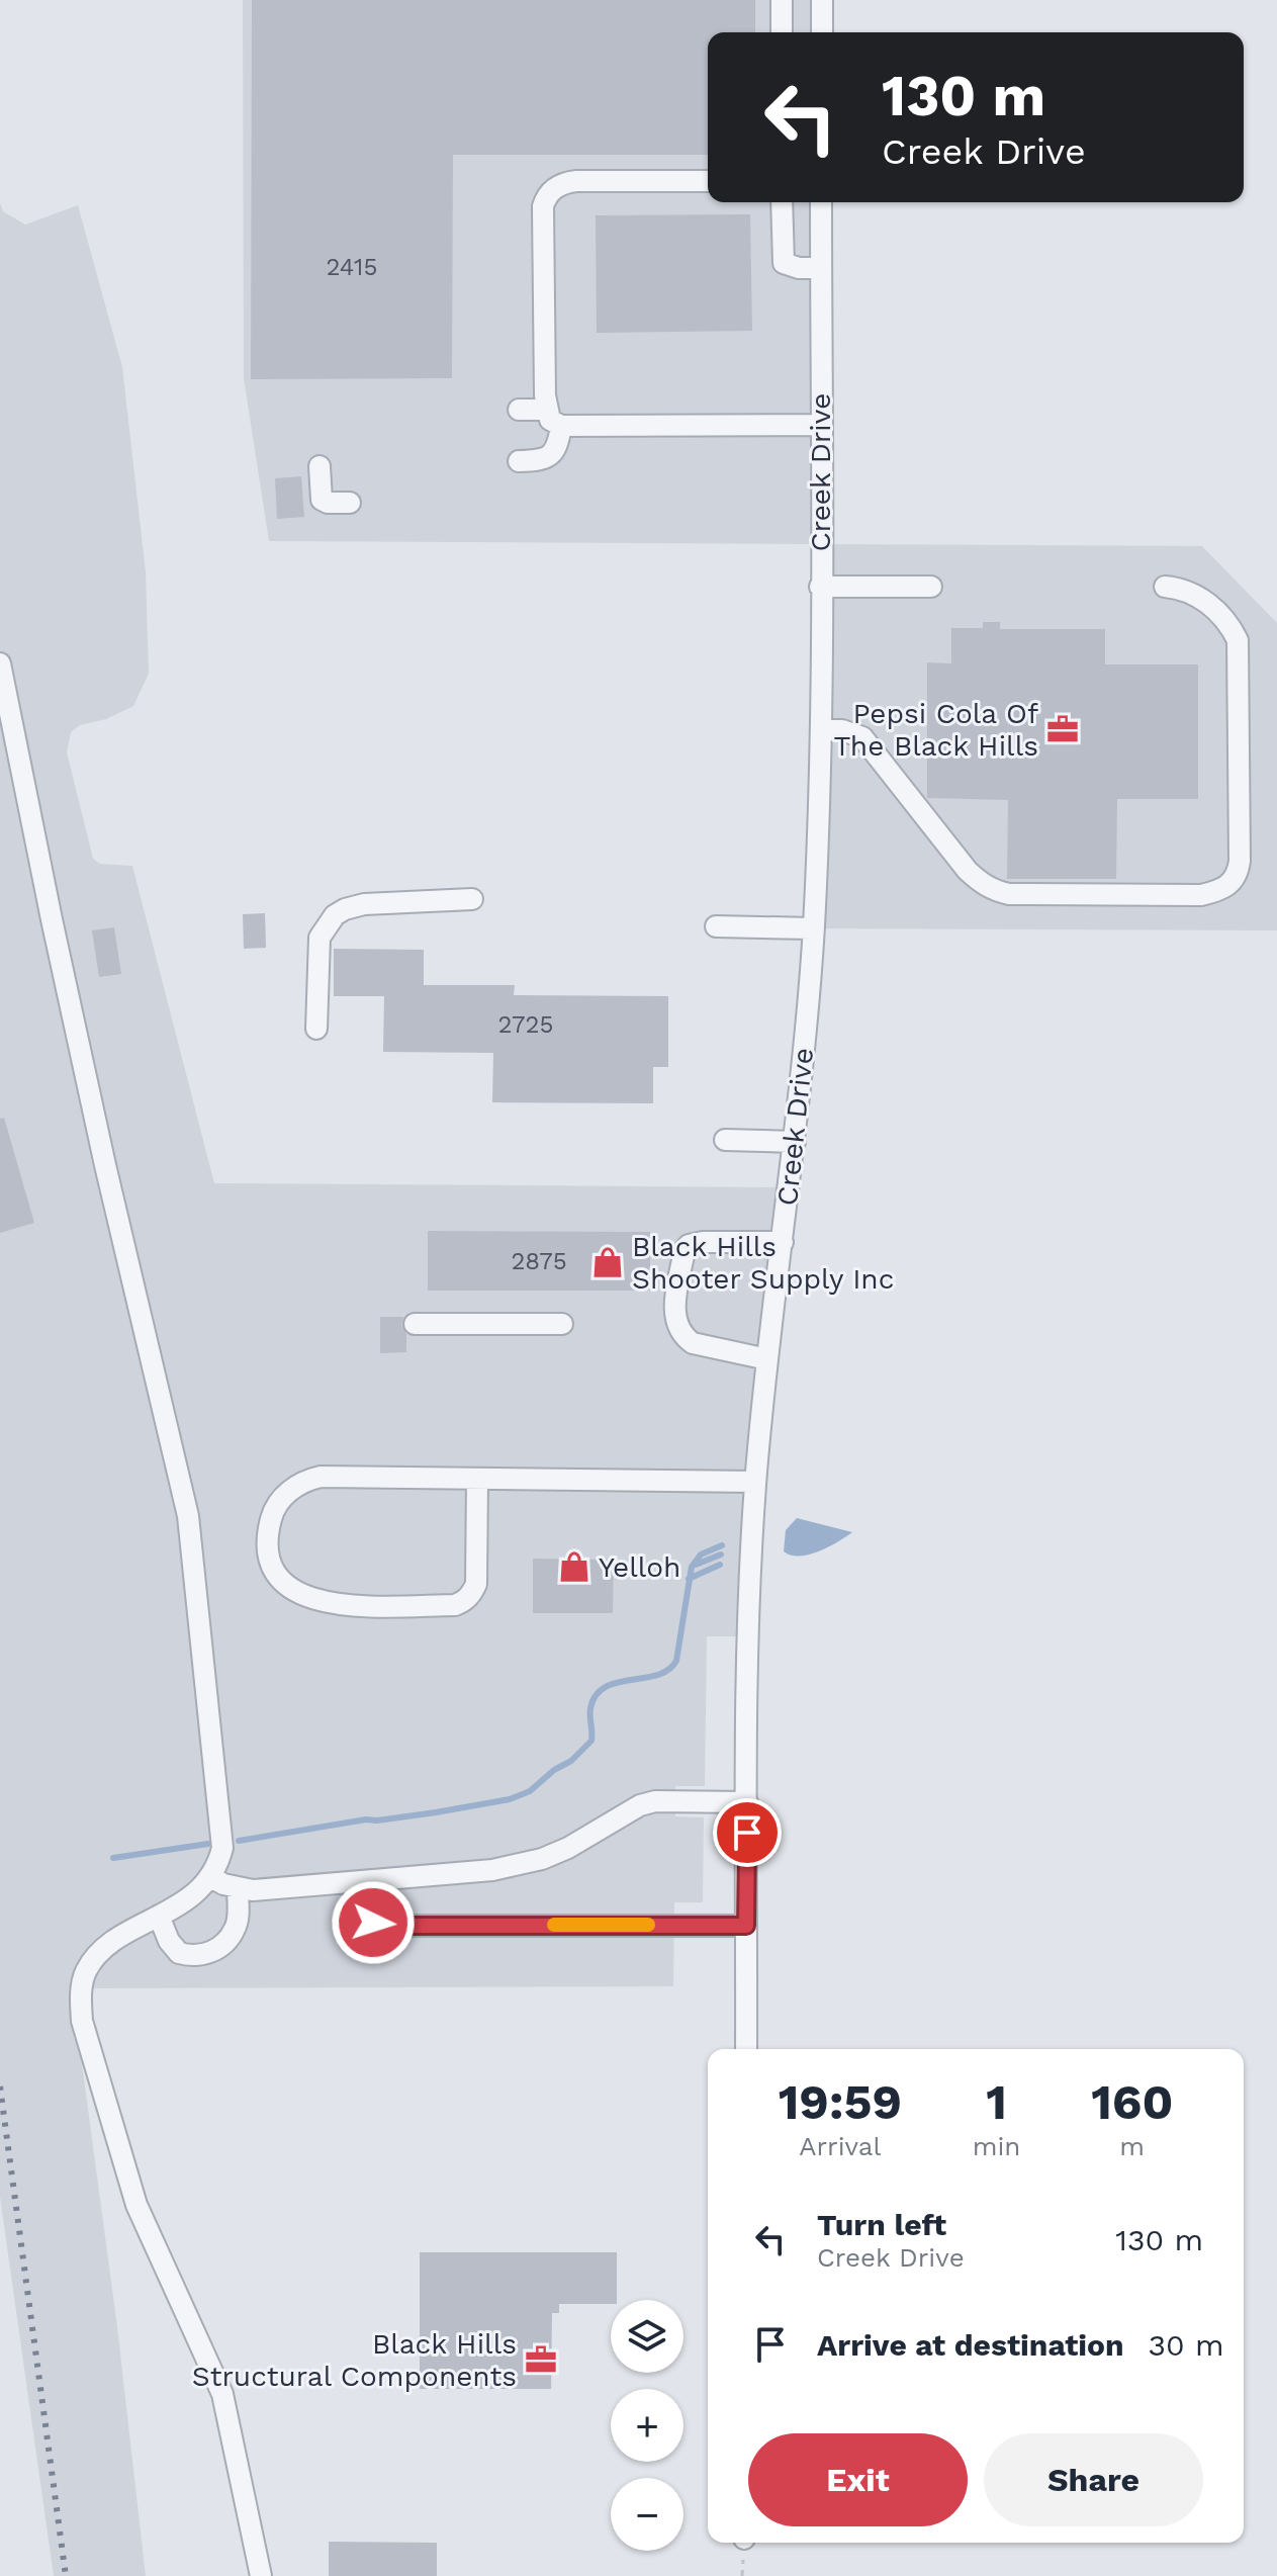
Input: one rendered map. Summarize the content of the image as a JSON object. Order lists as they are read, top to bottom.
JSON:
{
  "streets": {
    "street": ["Creek Drive"]
  },
  "places": {
    "office": ["Pepsi Cola Of The Black Hills", "Black Hills Structural Components"],
    "shop": ["Black Hills Shooter Supply Inc", "Yelloh"]
  },
  "house_numbers": ["2415", "2725", "2875"],
  "page": {
    "turn": ["130 m", "Creek Drive"],
    "eta": [
      "19:59",
      "Arrival",
      "1",
      "min",
      "160",
      "m"
    ],
    "list": [
      {
        "name": "Turn left",
        "note": "Creek Drive",
        "value": "130 m"
      },
      {
        "name": "Arrive at destination",
        "value": "30 m"
      }
    ],
    "map_buttons": ["+", "−"],
    "buttons": ["Exit", "Share"]
  }
}
